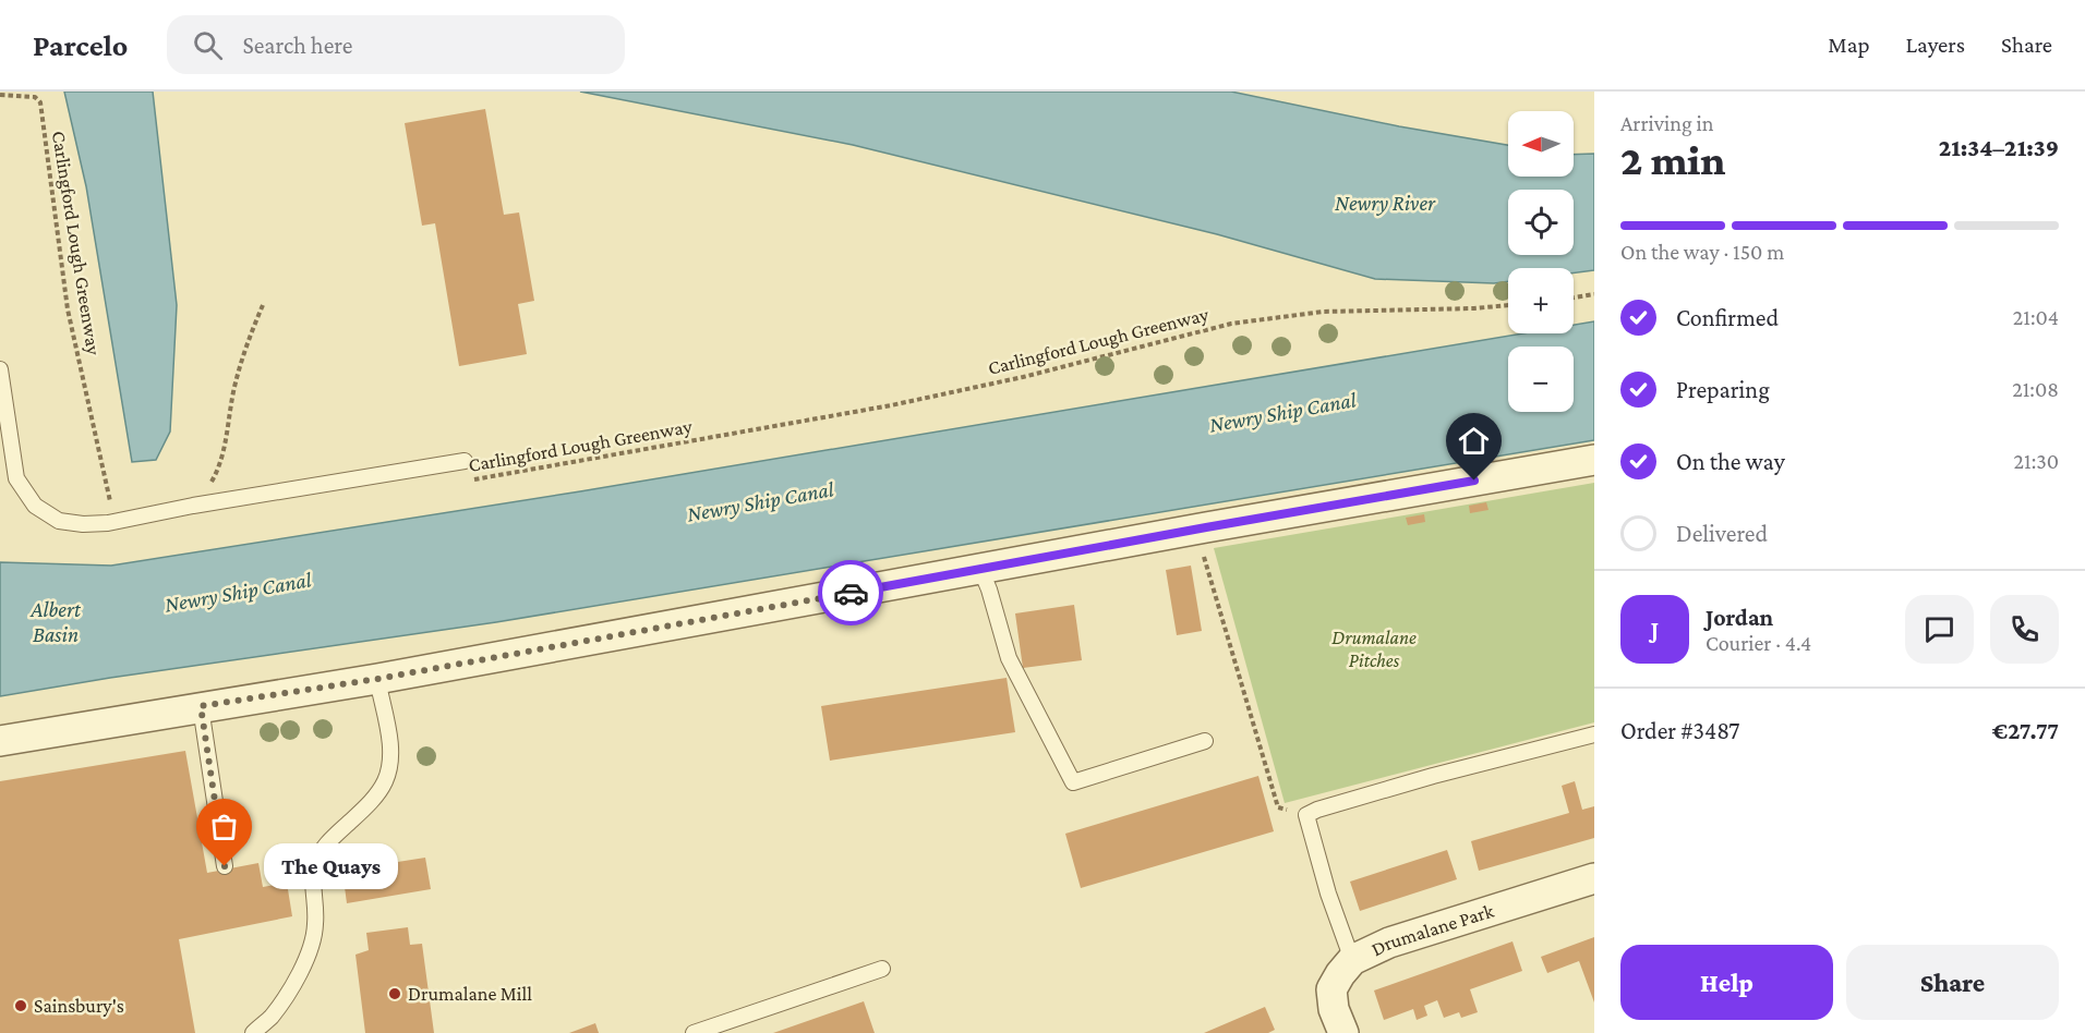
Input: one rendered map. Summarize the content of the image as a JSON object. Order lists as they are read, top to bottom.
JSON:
{
  "streets": {
    "street": ["Drumalane Park"],
    "path": ["Carlingford Lough Greenway"]
  },
  "water": ["Newry River", "Newry Ship Canal", "Albert Basin"],
  "parks": ["Drumalane Pitches"],
  "places": ["The Quays", "Drumalane Mill", "Sainsbury's"],
  "north": "left",
  "page": {
    "header": "Parcelo",
    "search": "Search here",
    "nav": ["Map", "Layers", "Share"],
    "heading": ["2 min", "Arriving in", "21:34–21:39"],
    "panel": [
      "Jordan",
      "Courier · 4.4",
      "Order #3487",
      "€27.77"
    ],
    "map_buttons": ["+", "−"],
    "bar": "On the way · 150 m",
    "list": [
      ["Confirmed", "21:04"],
      ["Preparing", "21:08"],
      ["On the way", "21:30"],
      "Delivered"
    ],
    "round": "J",
    "bubble": "The Quays",
    "buttons": ["Help", "Share"]
  }
}
